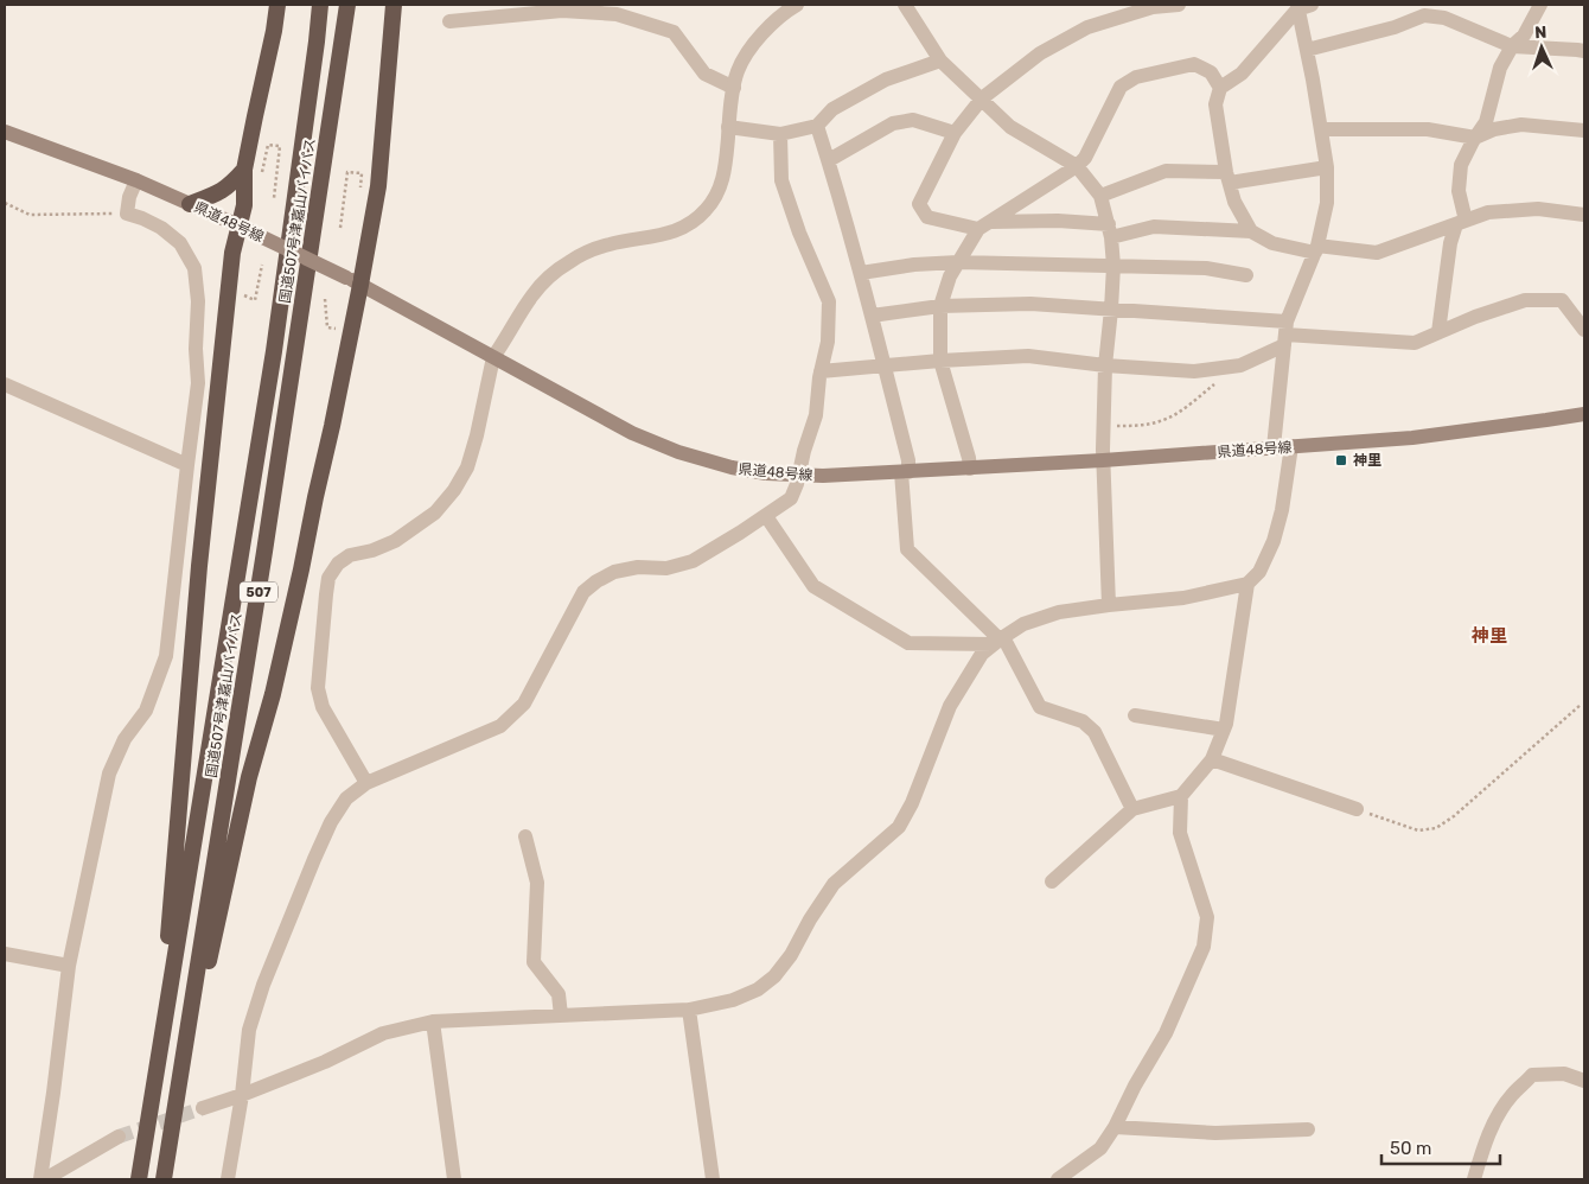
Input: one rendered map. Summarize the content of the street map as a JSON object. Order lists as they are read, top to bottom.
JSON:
{
  "streets": {
    "highway": ["国道507号津嘉山バイパス", "507"],
    "main road": ["県道48号線"]
  },
  "districts": ["神里"],
  "places": {
    "transit": ["神里"]
  },
  "scale_bar": "50 m",
  "north": "top"
}
